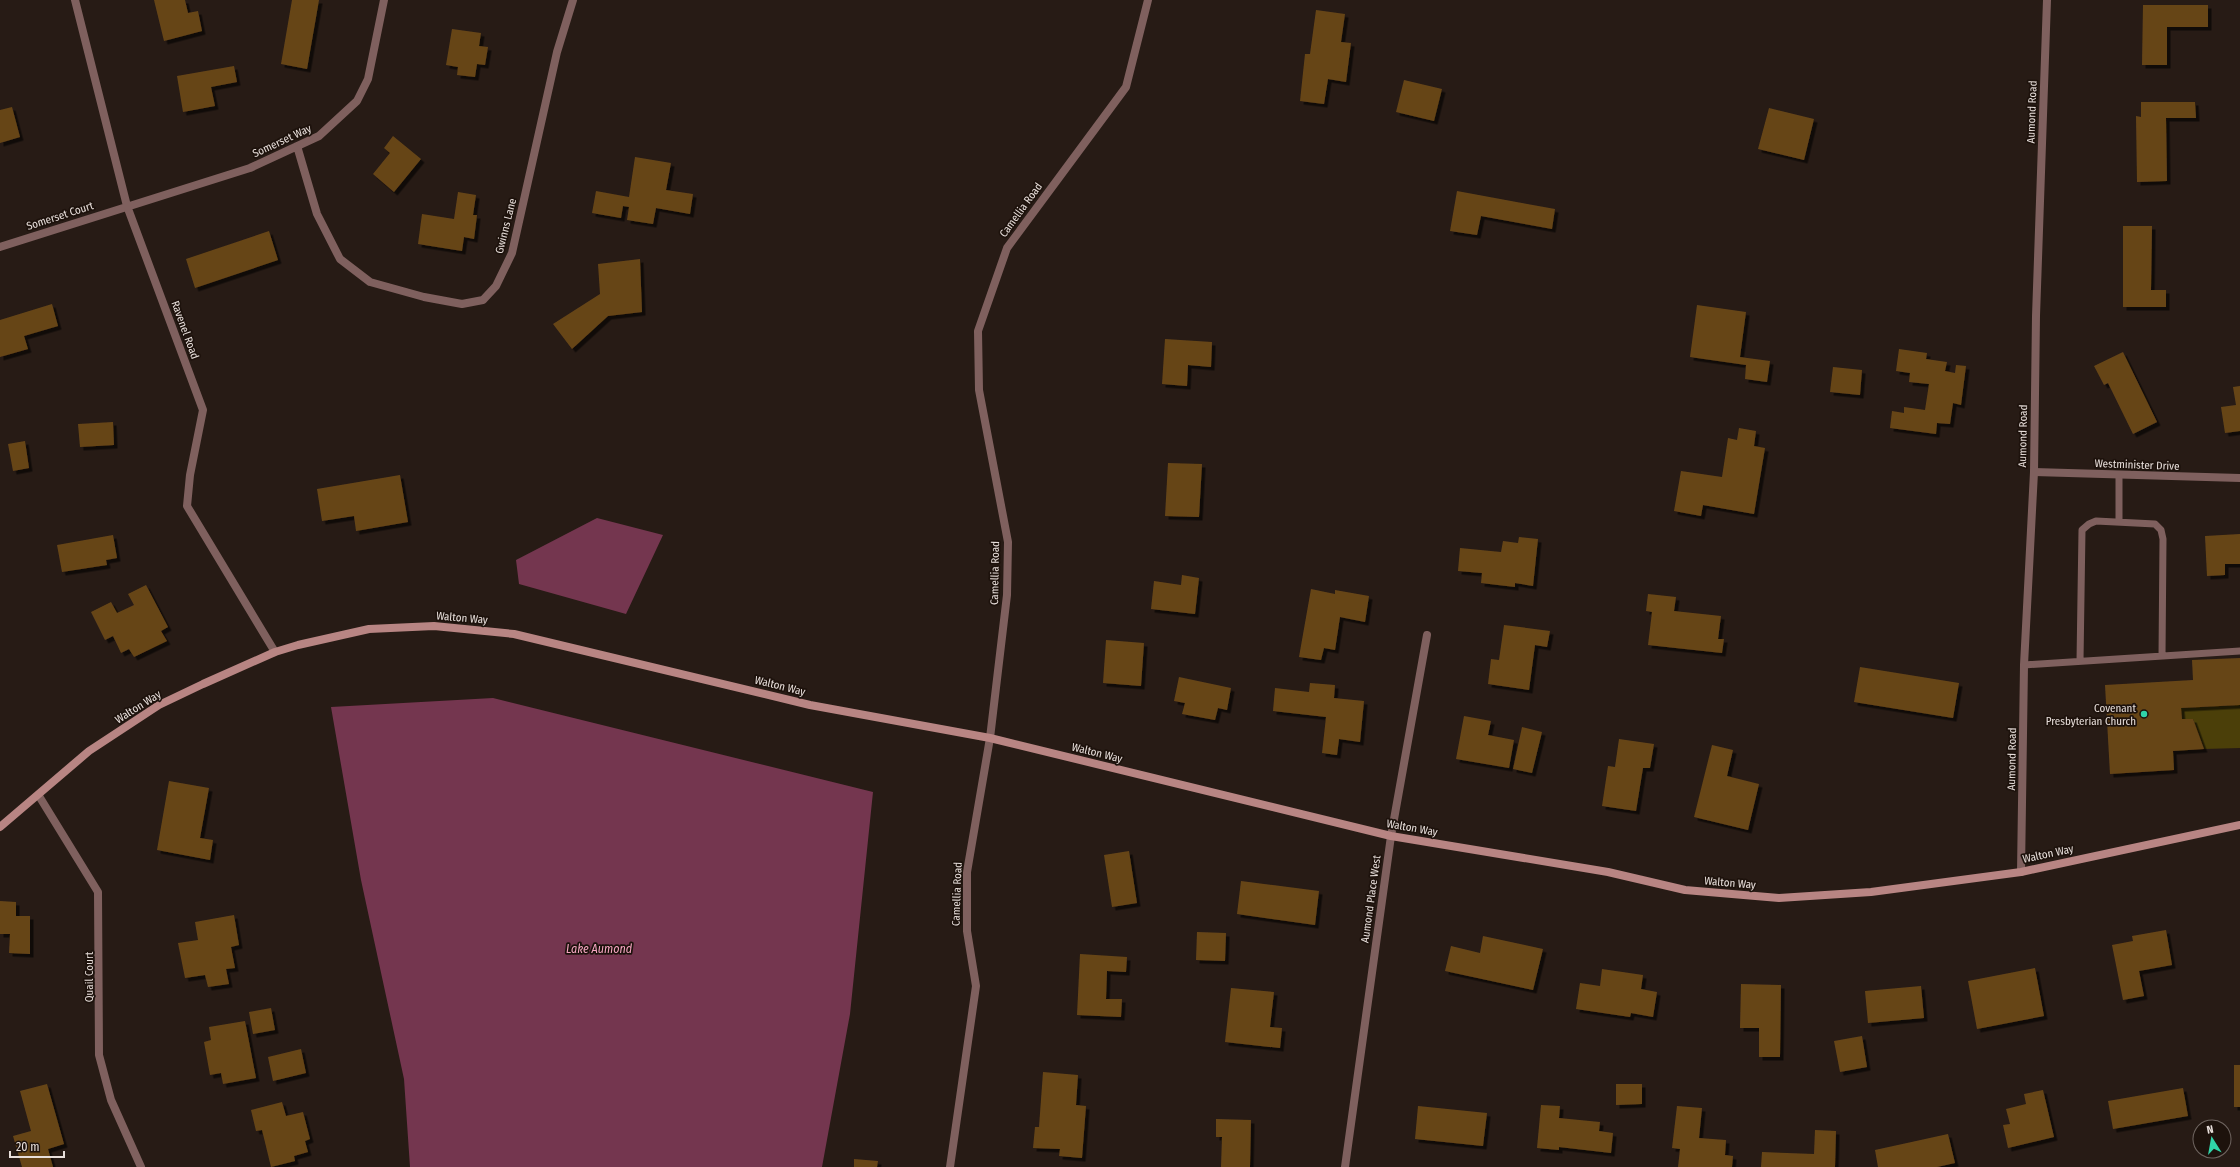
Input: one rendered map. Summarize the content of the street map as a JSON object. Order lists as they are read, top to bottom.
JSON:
{
  "streets": {
    "main road": ["Walton Way"],
    "street": [
      "Aumond Road",
      "Somerset Way",
      "Camellia Road",
      "Somerset Court",
      "Gwinns Lane",
      "Ravenel Road",
      "Westminister Drive",
      "Aumond Place West",
      "Quail Court"
    ]
  },
  "crossings": [
    ["Aumond Road", "Westminister Drive"],
    ["Aumond Road", "Walton Way"],
    ["Somerset Way", "Somerset Court"],
    ["Somerset Way", "Gwinns Lane"],
    ["Somerset Way", "Ravenel Road"],
    ["Camellia Road", "Walton Way"],
    ["Somerset Court", "Ravenel Road"],
    ["Ravenel Road", "Walton Way"],
    ["Walton Way", "Aumond Place West"],
    ["Walton Way", "Quail Court"]
  ],
  "water": ["Lake Aumond"],
  "places": ["Covenant Presbyterian Church"],
  "scale_bar": "20 m",
  "north": "top"
}
